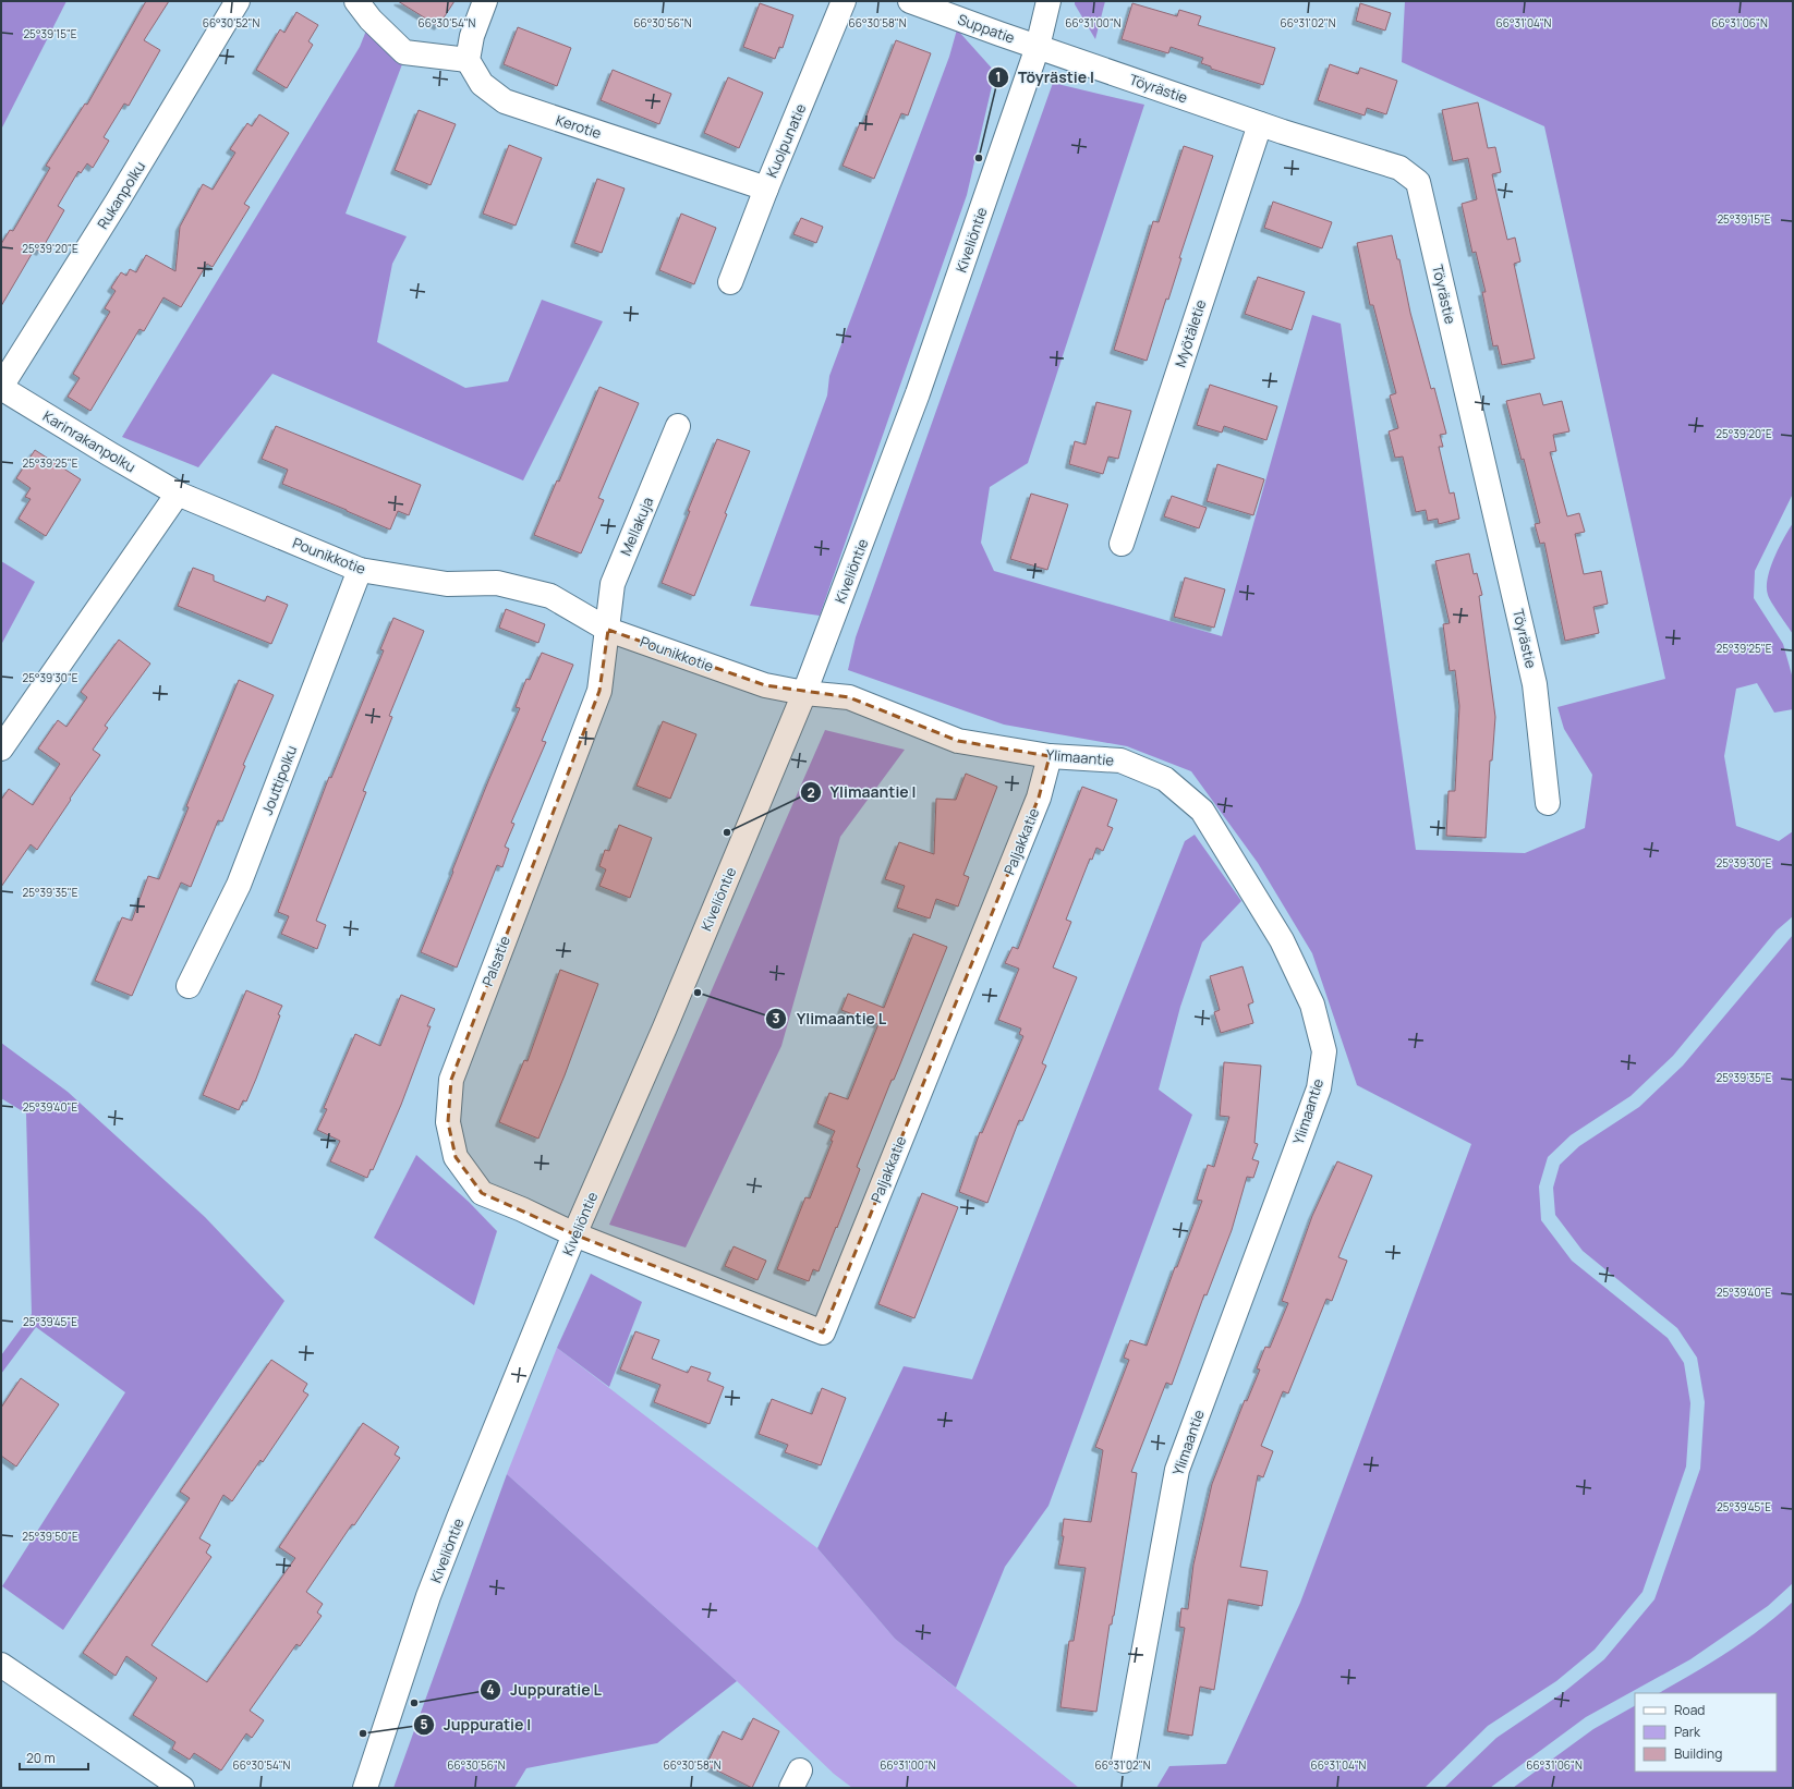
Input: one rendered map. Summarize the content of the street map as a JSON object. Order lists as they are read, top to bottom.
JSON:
{
  "streets": {
    "street": [
      "Suppatie",
      "Töyrästie",
      "Kerotie",
      "Kuolpunatie",
      "Rukanpolku",
      "Kiveliöntie",
      "Myötäletie",
      "Karinrakanpolku",
      "Mellakuja",
      "Pounikkotie",
      "Ylimaantie",
      "Jouttipolku",
      "Paljakkatie",
      "Palsatie"
    ]
  },
  "crossings": [
    ["Suppatie", "Töyrästie"],
    ["Suppatie", "Kiveliöntie"],
    ["Töyrästie", "Kiveliöntie"],
    ["Töyrästie", "Myötäletie"],
    ["Kerotie", "Kuolpunatie"],
    ["Rukanpolku", "Karinrakanpolku"],
    ["Kiveliöntie", "Pounikkotie"],
    ["Kiveliöntie", "Ylimaantie"],
    ["Kiveliöntie", "Paljakkatie"],
    ["Kiveliöntie", "Palsatie"],
    ["Karinrakanpolku", "Pounikkotie"],
    ["Mellakuja", "Pounikkotie"],
    ["Mellakuja", "Palsatie"],
    ["Pounikkotie", "Ylimaantie"],
    ["Pounikkotie", "Jouttipolku"],
    ["Pounikkotie", "Palsatie"],
    ["Ylimaantie", "Paljakkatie"],
    ["Paljakkatie", "Palsatie"]
  ],
  "places": [
    "Töyrästie I",
    "Ylimaantie I",
    "Ylimaantie L",
    "Juppuratie L",
    "Juppuratie I"
  ],
  "legend": ["Road", "Park", "Building"],
  "scale_bar": "20 m",
  "coordinates": [
    "66°30'52\"N",
    "66°30'54\"N",
    "66°30'56\"N",
    "66°30'58\"N",
    "66°31'00\"N",
    "66°31'02\"N",
    "66°31'04\"N",
    "66°31'06\"N",
    "25°39'15\"E",
    "25°39'20\"E",
    "25°39'25\"E",
    "25°39'30\"E",
    "25°39'35\"E",
    "25°39'40\"E",
    "25°39'45\"E",
    "25°39'50\"E"
  ]
}
